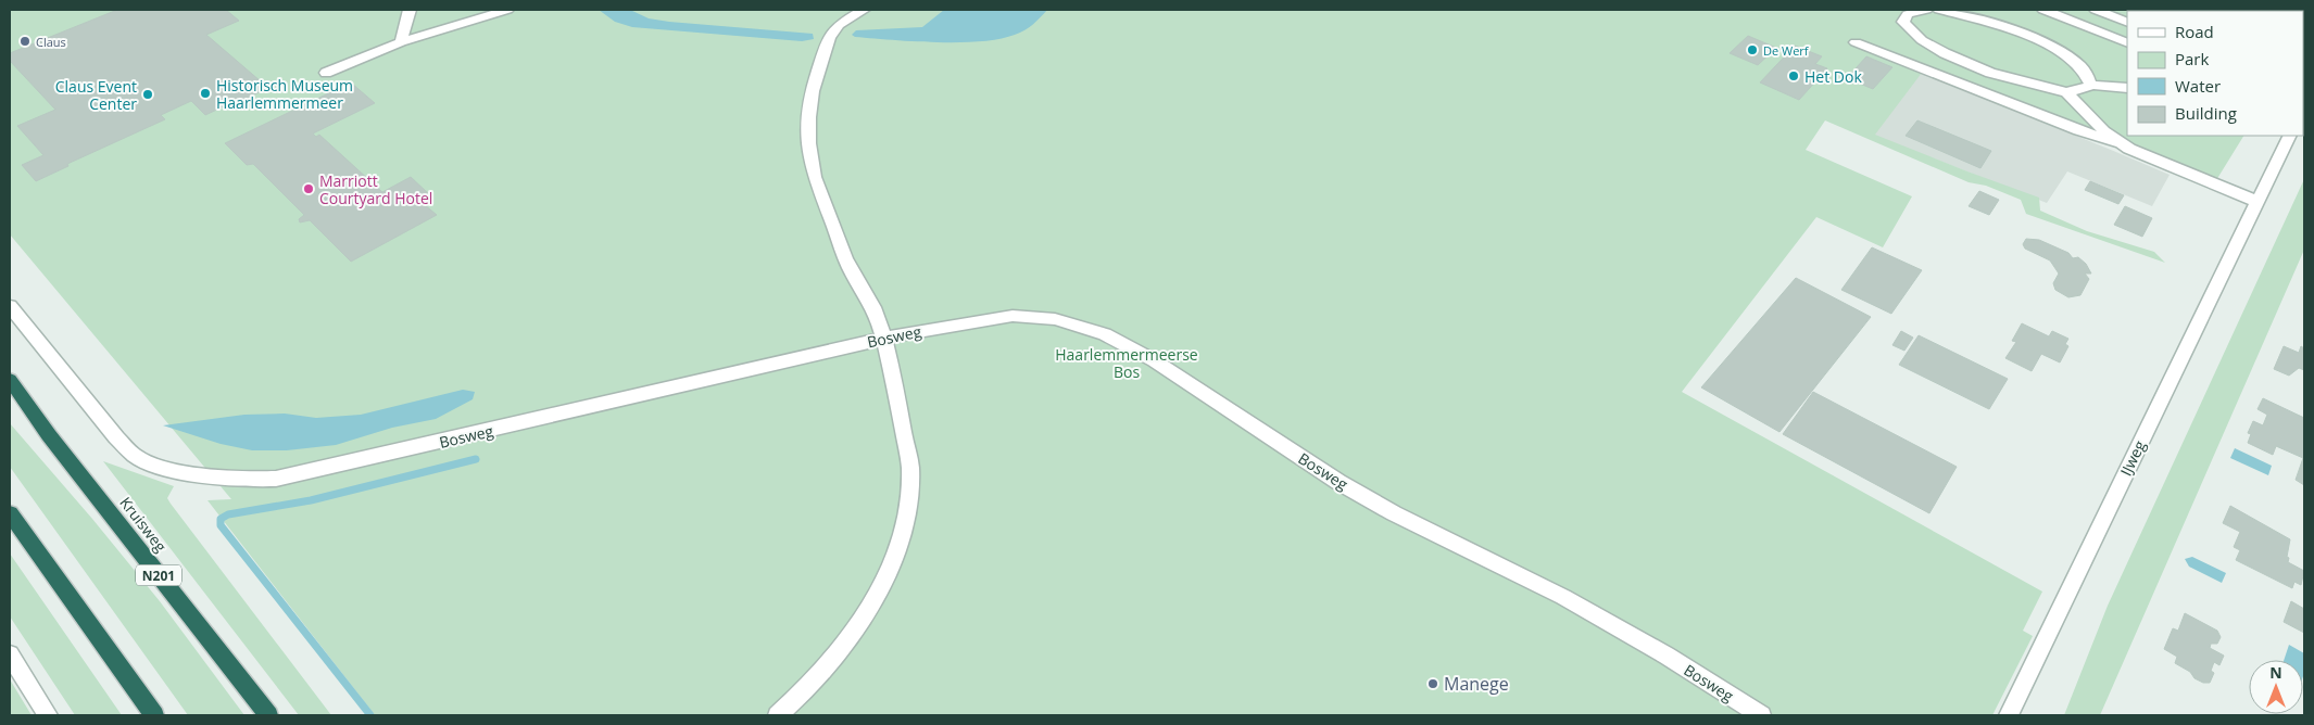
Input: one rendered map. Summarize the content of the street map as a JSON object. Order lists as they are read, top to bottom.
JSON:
{
  "streets": {
    "highway": ["Kruisweg", "N201"],
    "street": ["Bosweg", "IJweg"]
  },
  "parks": ["Haarlemmermeerse Bos"],
  "places": [
    "Claus",
    "De Werf",
    "Het Dok",
    "Historisch Museum Haarlemmermeer",
    "Claus Event Center",
    "Marriott Courtyard Hotel",
    "Manege"
  ],
  "legend": [
    "Road",
    "Park",
    "Water",
    "Building"
  ],
  "north": "top"
}
